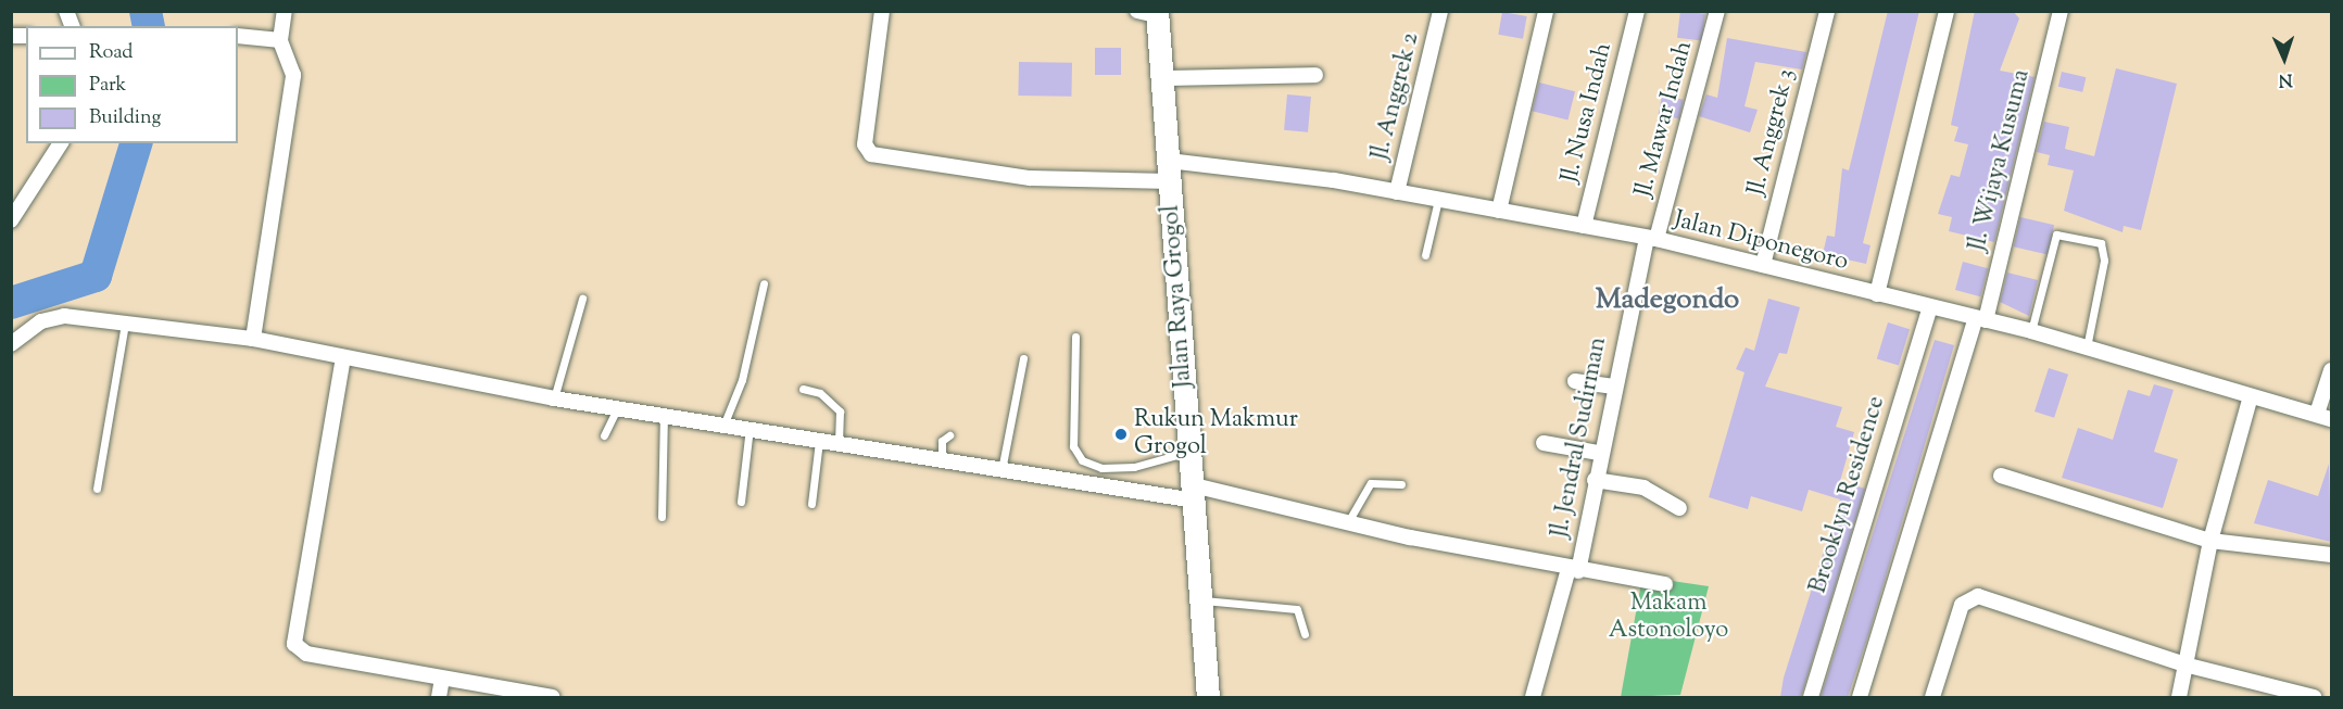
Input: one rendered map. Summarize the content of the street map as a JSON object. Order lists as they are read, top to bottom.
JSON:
{
  "streets": {
    "main road": ["Jalan Raya Grogol"],
    "street": [
      "Jl. Anggrek 2",
      "Jl. Nusa Indah",
      "Jl. Mawar Indah",
      "Jl. Anggrek 3",
      "Jl. Wijaya Kusuma",
      "Jalan Diponegoro",
      "Jl. Jendral Sudirman",
      "Brooklyn Residence"
    ]
  },
  "crossings": [
    ["Jl. Anggrek 2", "Jalan Diponegoro"],
    ["Jl. Nusa Indah", "Jalan Diponegoro"],
    ["Jl. Mawar Indah", "Jalan Diponegoro"],
    ["Jl. Mawar Indah", "Jl. Jendral Sudirman"],
    ["Jl. Anggrek 3", "Jalan Diponegoro"],
    ["Jl. Wijaya Kusuma", "Jalan Diponegoro"],
    ["Jalan Diponegoro", "Jalan Raya Grogol"],
    ["Jalan Diponegoro", "Jl. Jendral Sudirman"],
    ["Jalan Diponegoro", "Brooklyn Residence"]
  ],
  "districts": ["Madegondo"],
  "parks": ["Makam Astonoloyo"],
  "places": ["Rukun Makmur Grogol"],
  "legend": ["Road", "Park", "Building"],
  "north": "bottom"
}
